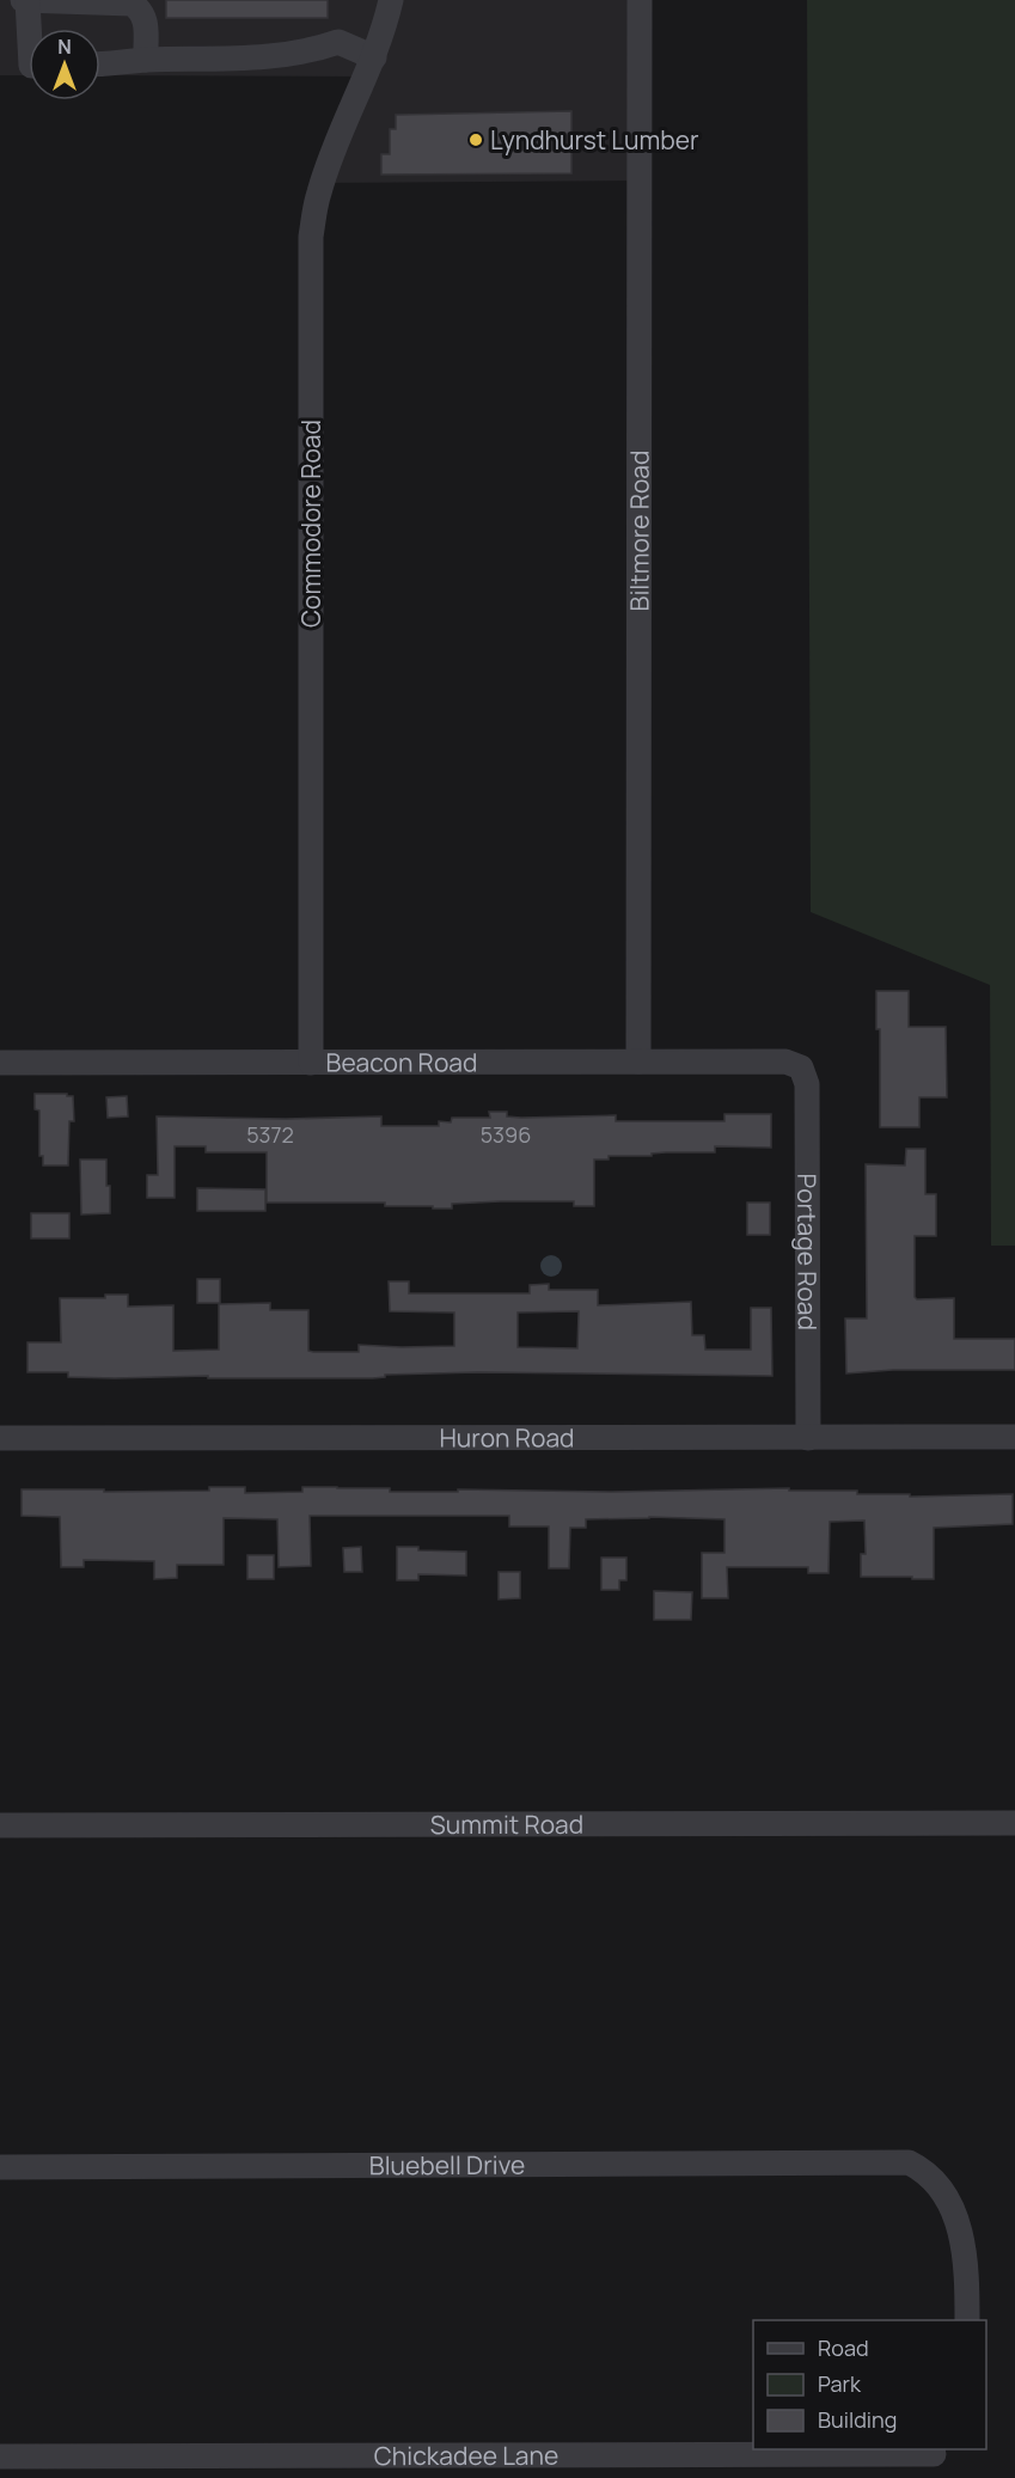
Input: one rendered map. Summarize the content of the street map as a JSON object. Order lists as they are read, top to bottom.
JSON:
{
  "streets": {
    "street": [
      "Commodore Road",
      "Biltmore Road",
      "Beacon Road",
      "Portage Road",
      "Huron Road",
      "Summit Road",
      "Bluebell Drive",
      "Chickadee Lane"
    ]
  },
  "crossings": [
    ["Commodore Road", "Beacon Road"],
    ["Biltmore Road", "Beacon Road"],
    ["Beacon Road", "Portage Road"],
    ["Portage Road", "Huron Road"]
  ],
  "places": ["Lyndhurst Lumber"],
  "house_numbers": ["5372", "5396"],
  "legend": ["Road", "Park", "Building"],
  "north": "top"
}
